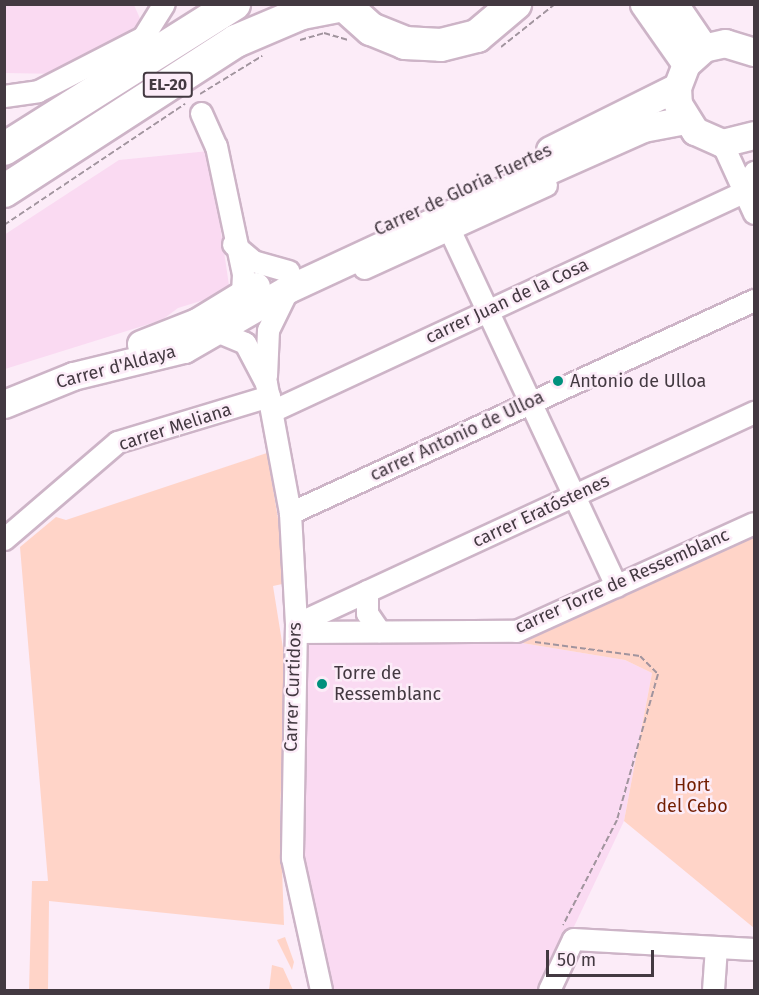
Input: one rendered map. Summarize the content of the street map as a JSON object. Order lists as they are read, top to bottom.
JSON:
{
  "streets": {
    "highway": ["EL-20"],
    "main road": ["Carrer de Gloria Fuertes", "Carrer d'Aldaya"],
    "street": [
      "carrer Juan de la Cosa",
      "carrer Meliana",
      "carrer Antonio de Ulloa",
      "carrer Eratóstenes",
      "carrer Torre de Ressemblanc",
      "Carrer Curtidors"
    ]
  },
  "crossings": [
    ["Carrer de Gloria Fuertes", "Carrer d'Aldaya"],
    ["Carrer de Gloria Fuertes", "Carrer Curtidors"],
    ["carrer Juan de la Cosa", "carrer Meliana"],
    ["carrer Juan de la Cosa", "Carrer Curtidors"],
    ["Carrer d'Aldaya", "Carrer Curtidors"],
    ["carrer Meliana", "Carrer Curtidors"],
    ["carrer Antonio de Ulloa", "Carrer Curtidors"],
    ["carrer Eratóstenes", "carrer Torre de Ressemblanc"],
    ["carrer Eratóstenes", "Carrer Curtidors"],
    ["carrer Torre de Ressemblanc", "Carrer Curtidors"]
  ],
  "parks": ["Hort del Cebo"],
  "places": ["Antonio de Ulloa", "Torre de Ressemblanc"],
  "scale_bar": "50 m"
}
